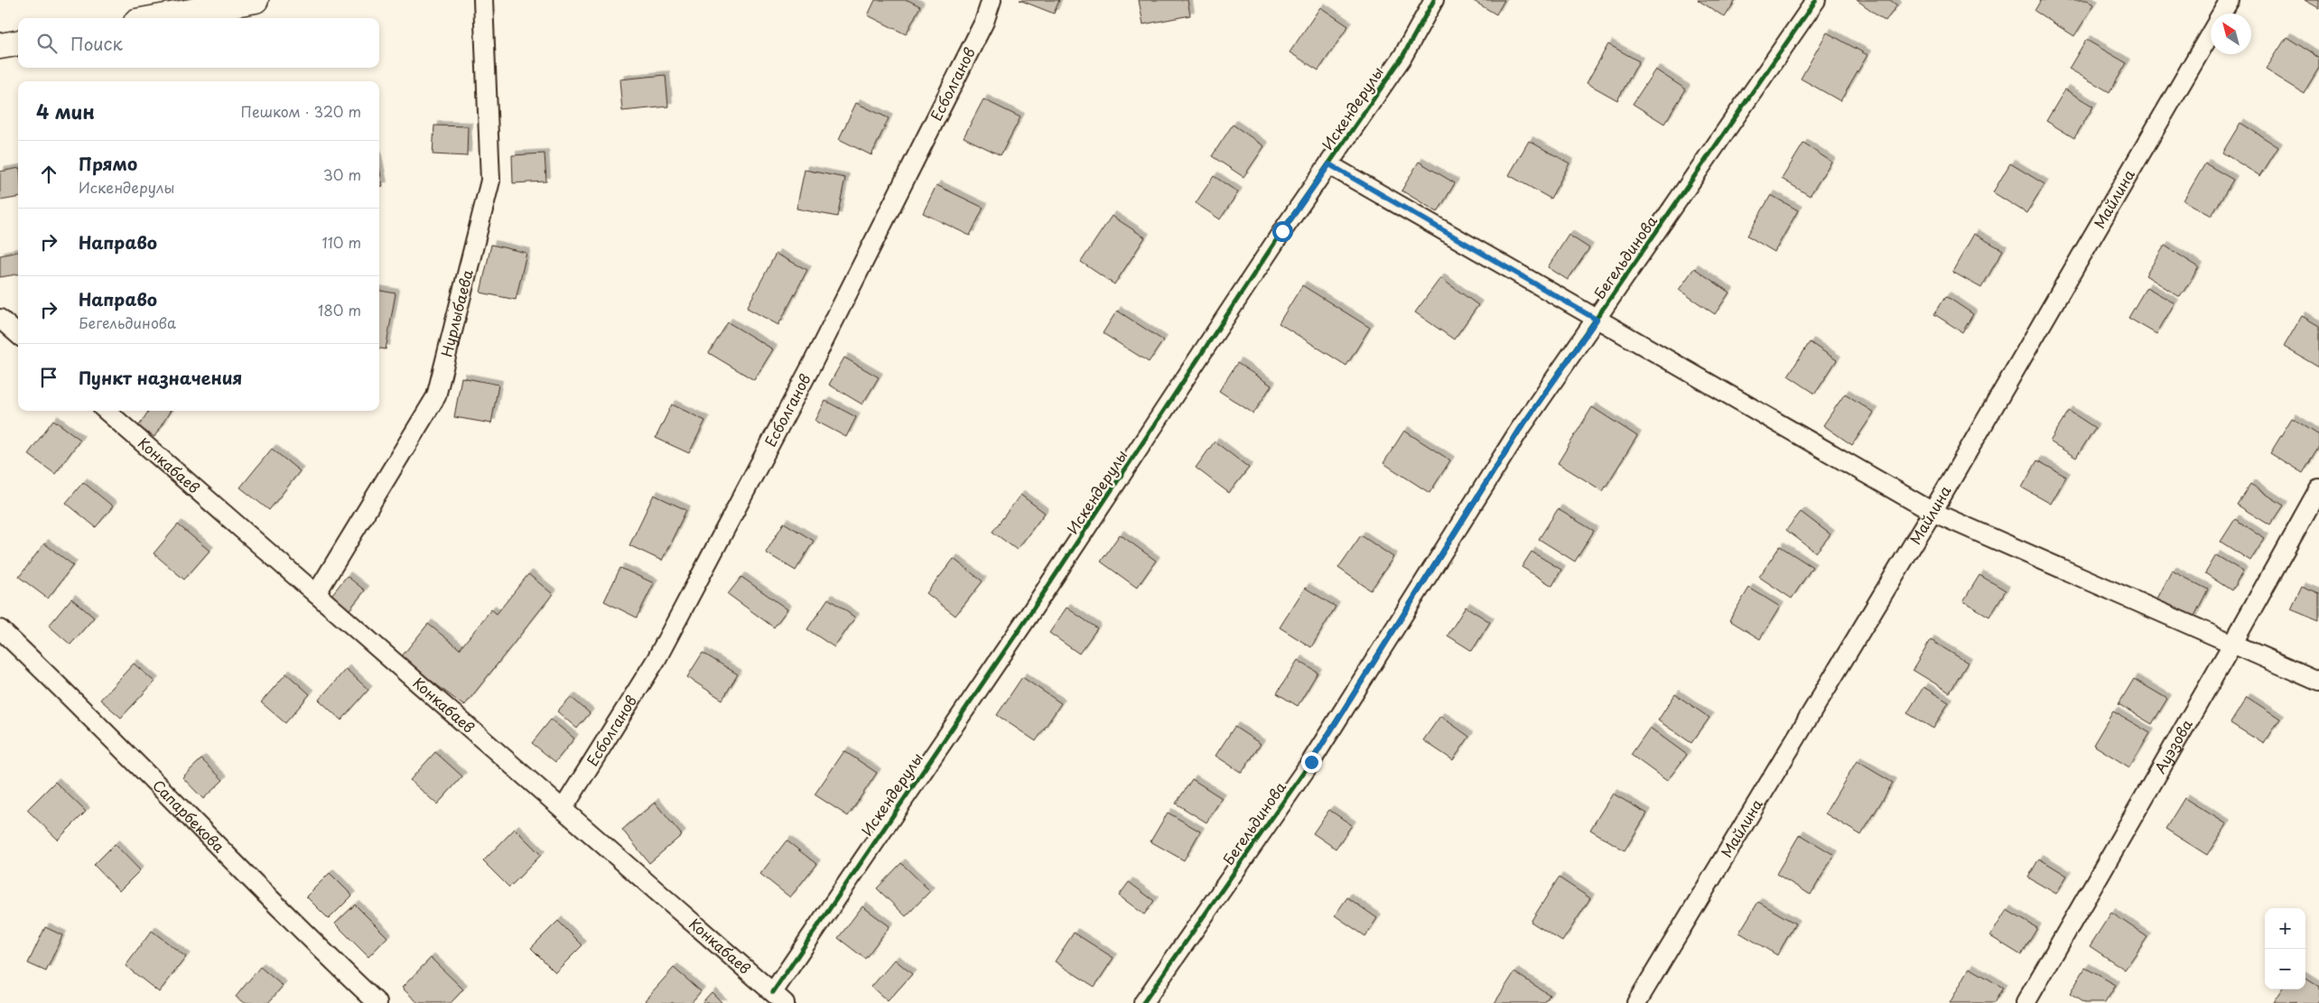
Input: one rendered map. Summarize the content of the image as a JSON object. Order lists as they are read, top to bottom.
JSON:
{
  "streets": {
    "street": [
      "Есболганов",
      "Искендерулы",
      "Майлина",
      "Бегельдинова",
      "Нурлыбаева",
      "Конкабаев",
      "Ауэзова",
      "Сапарбекова"
    ]
  },
  "crossings": [
    ["Есболганов", "Конкабаев"],
    ["Искендерулы", "Конкабаев"],
    ["Нурлыбаева", "Конкабаев"]
  ],
  "north": "top left",
  "page": {
    "search": "Поиск",
    "heading": ["4 мин", "Пешком · 320 m"],
    "list": [
      ["Прямо", "Искендерулы", "30 m"],
      ["Направо", "110 m"],
      ["Направо", "Бегельдинова", "180 m"],
      "Пункт назначения"
    ],
    "map_buttons": ["+", "−"]
  }
}
